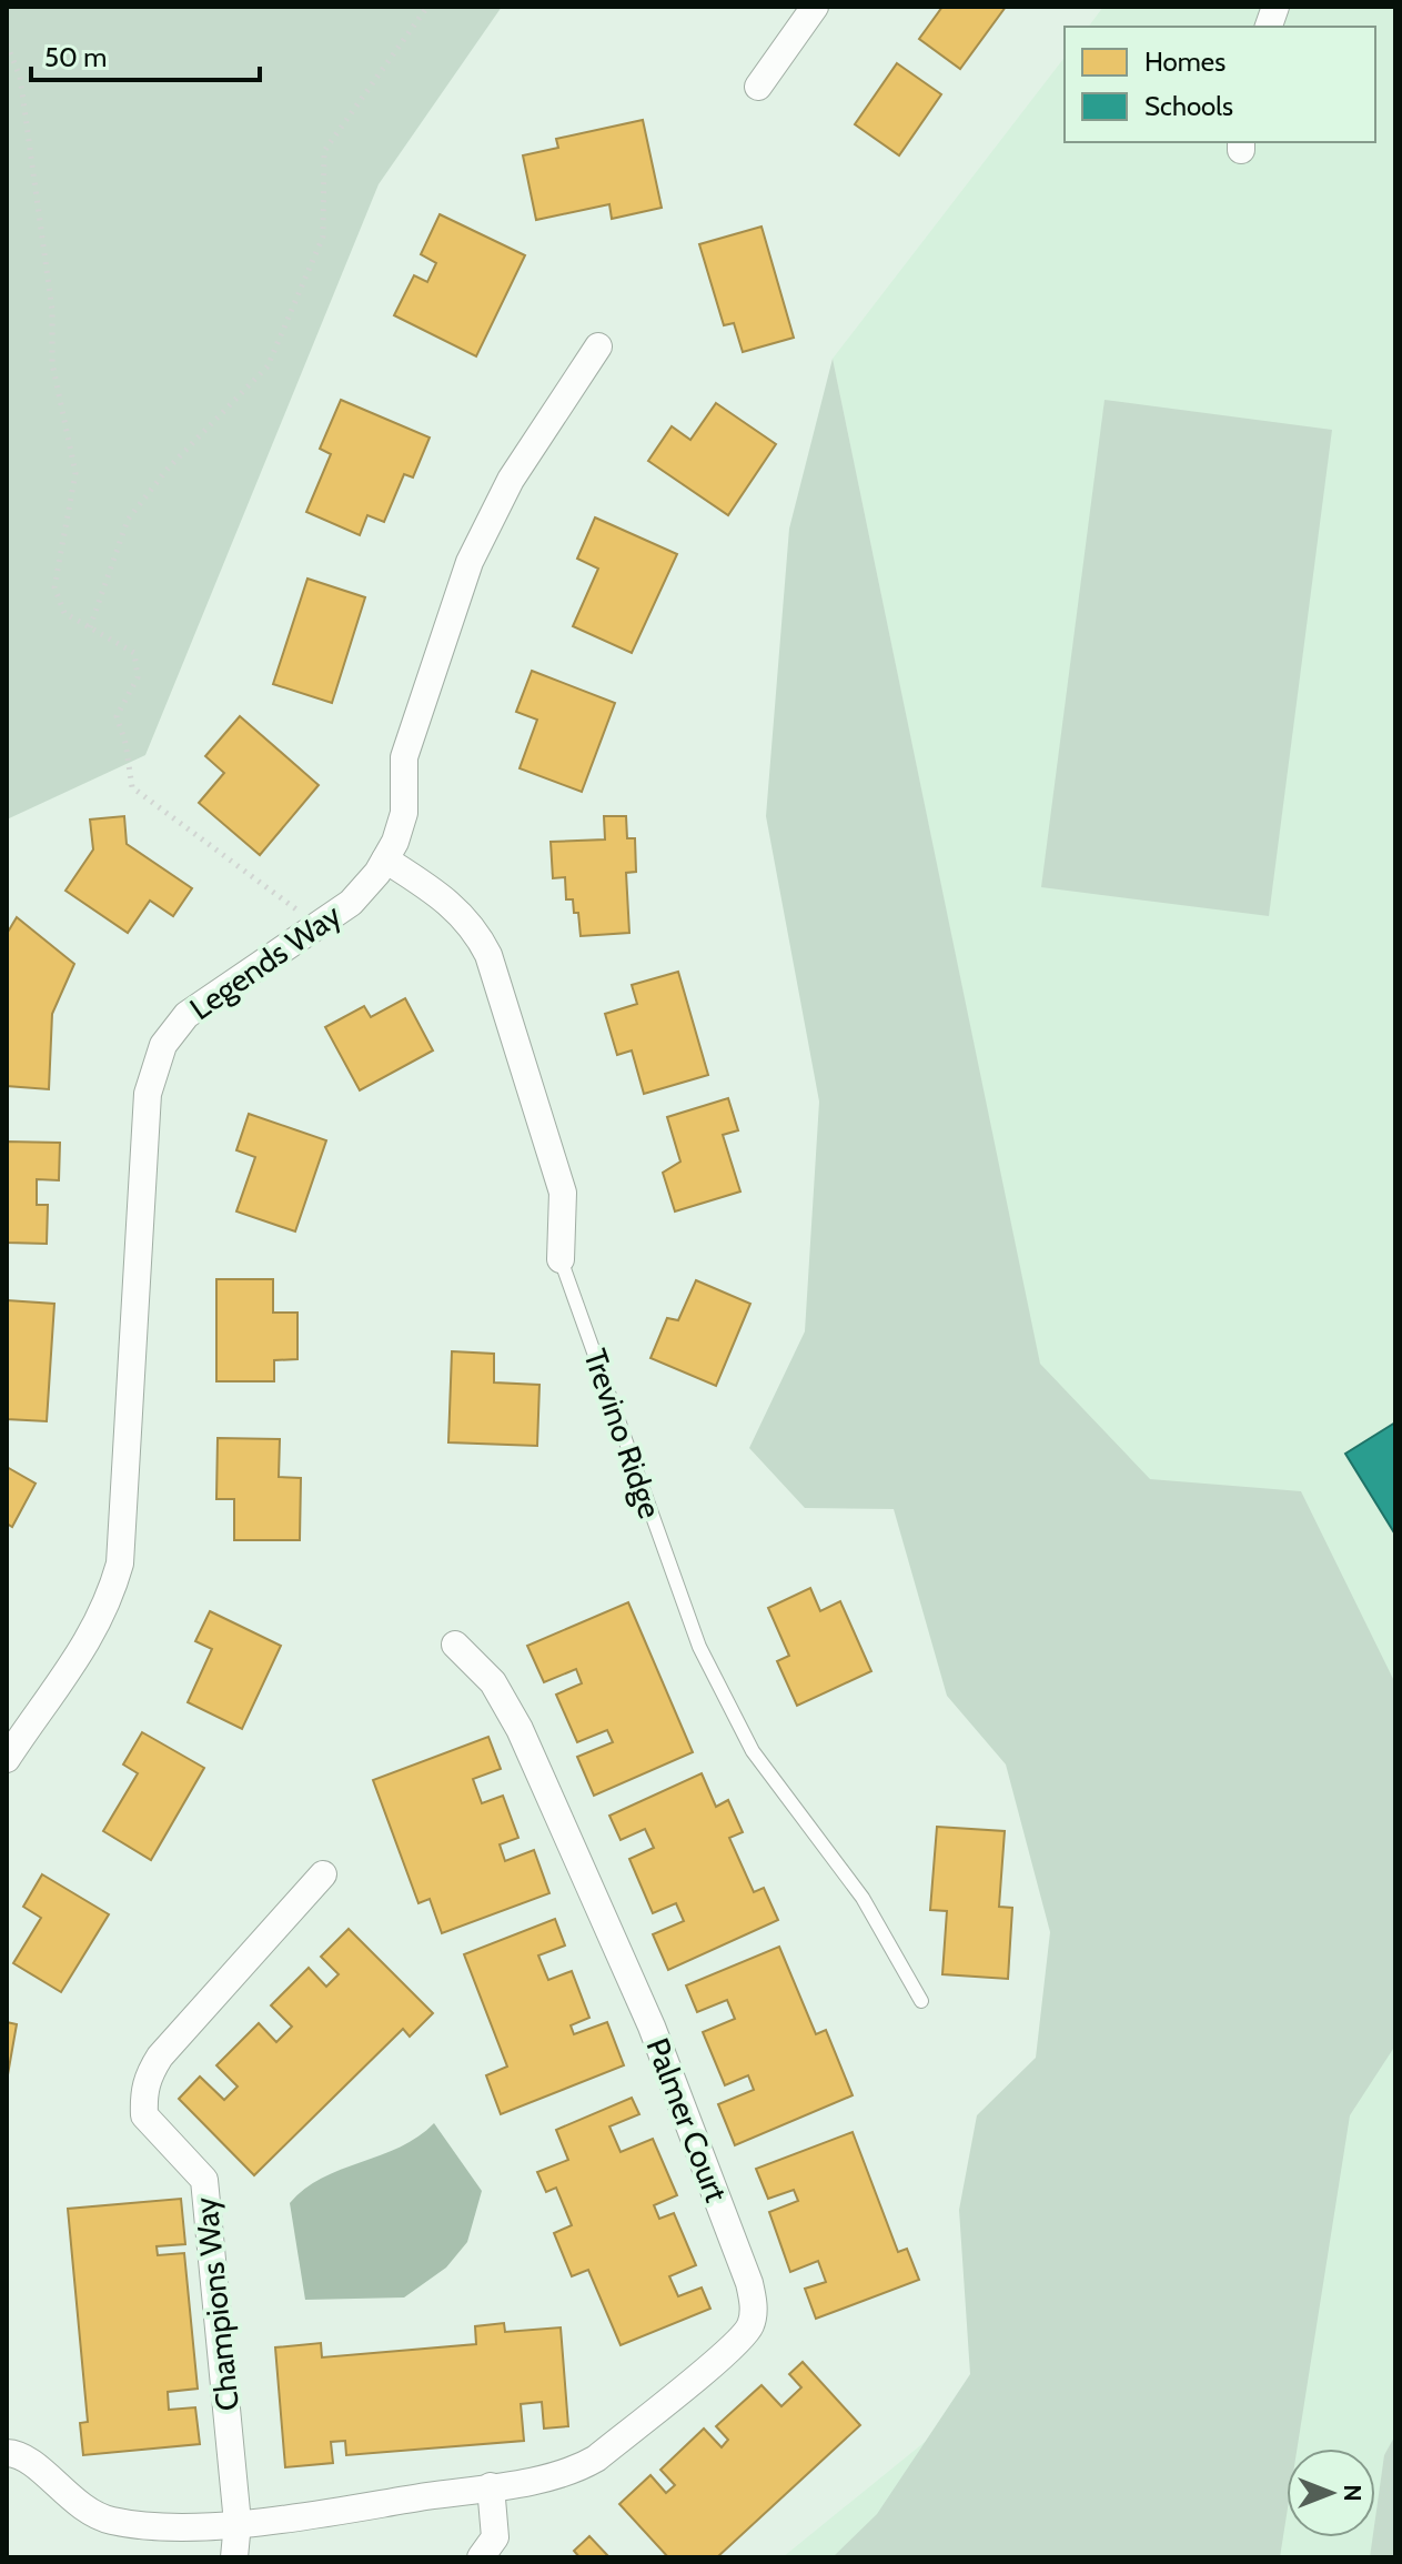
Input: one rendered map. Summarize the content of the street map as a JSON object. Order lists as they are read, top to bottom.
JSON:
{
  "streets": {
    "street": [
      "Legends Way",
      "Trevino Ridge",
      "Palmer Court",
      "Champions Way"
    ]
  },
  "crossings": [
    ["Legends Way", "Trevino Ridge"],
    ["Palmer Court", "Champions Way"]
  ],
  "legend": ["Homes", "Schools"],
  "scale_bar": "50 m",
  "north": "right"
}
